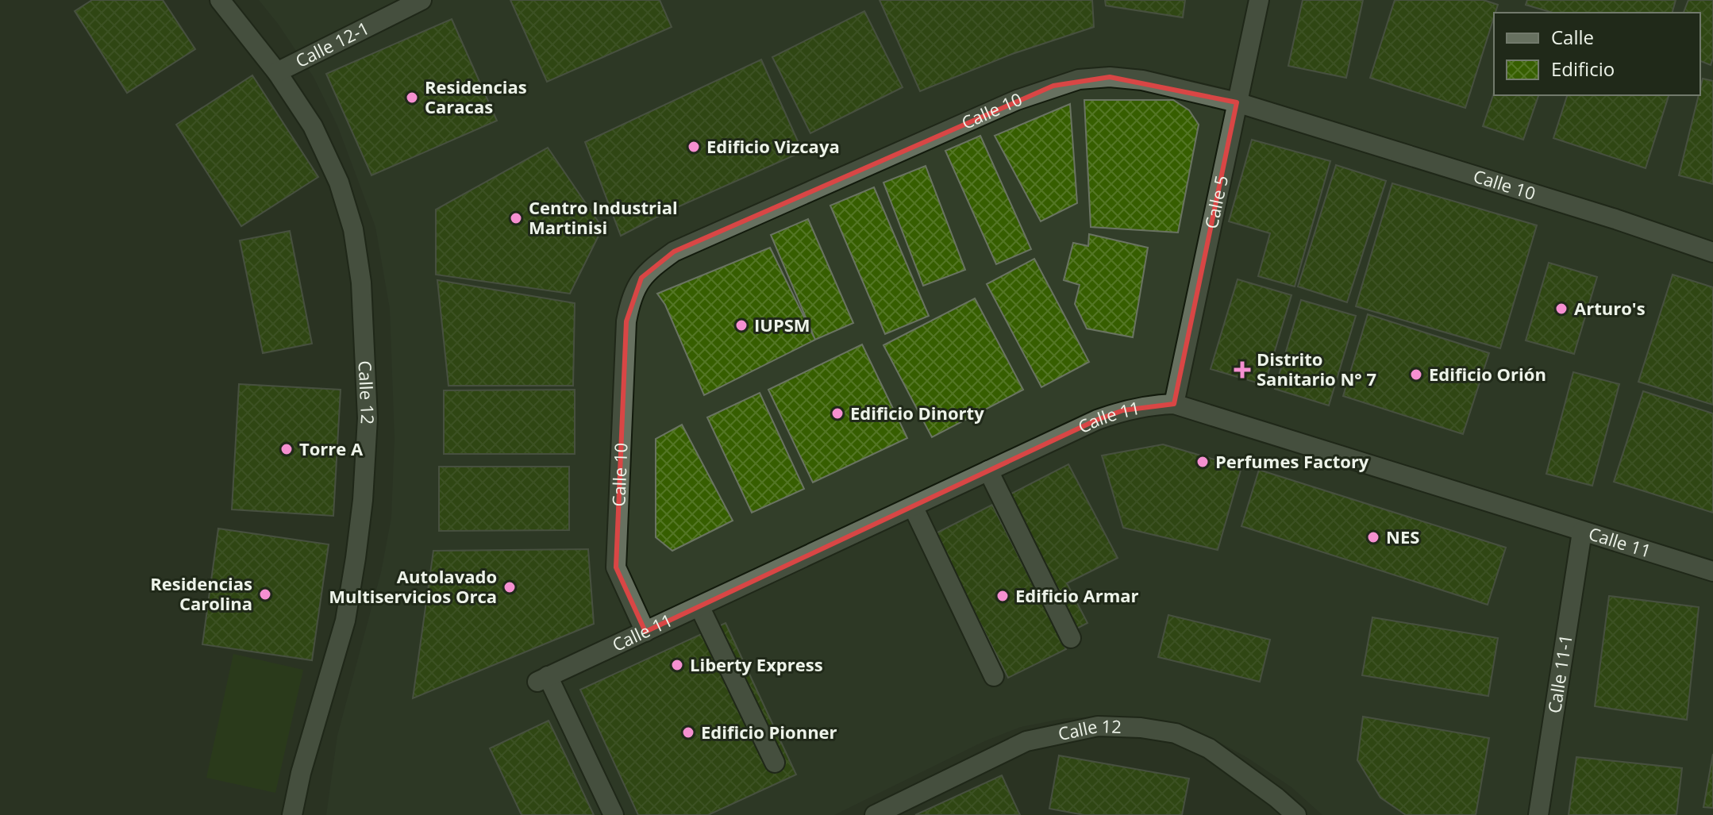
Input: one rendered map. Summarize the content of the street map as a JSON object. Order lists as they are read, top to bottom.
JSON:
{
  "streets": {
    "street": [
      "Calle 12-1",
      "Calle 10",
      "Calle 5",
      "Calle 12",
      "Calle 11",
      "Calle 11-1"
    ]
  },
  "crossings": [
    ["Calle 12-1", "Calle 12"],
    ["Calle 10", "Calle 5"],
    ["Calle 10", "Calle 11"],
    ["Calle 5", "Calle 11"],
    ["Calle 11", "Calle 11-1"]
  ],
  "places": {
    "other": [
      "Residencias Caracas",
      "Edificio Vizcaya",
      "Centro Industrial Martinisi",
      "Arturo's",
      "IUPSM",
      "Edificio Orión",
      "Edificio Dinorty",
      "Torre A",
      "Perfumes Factory",
      "NES",
      "Autolavado Multiservicios Orca",
      "Residencias Carolina",
      "Edificio Armar",
      "Liberty Express",
      "Edificio Pionner"
    ],
    "health": ["Distrito Sanitario N° 7"]
  },
  "legend": ["Calle", "Edificio"]
}
